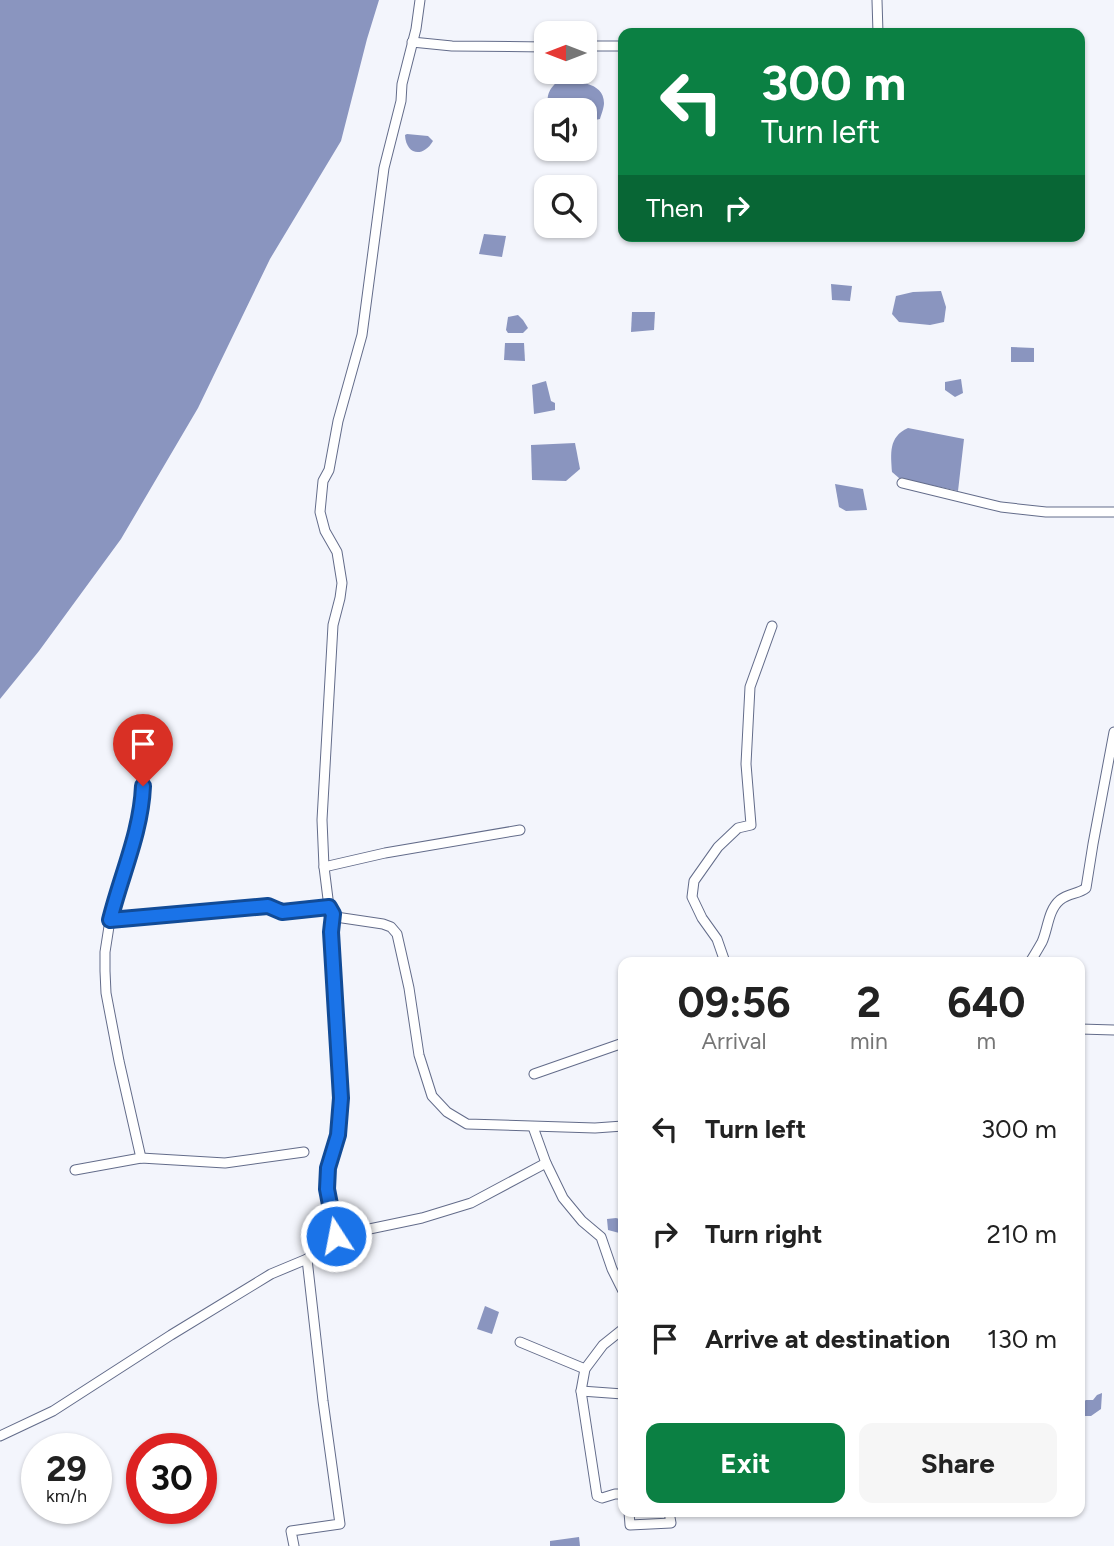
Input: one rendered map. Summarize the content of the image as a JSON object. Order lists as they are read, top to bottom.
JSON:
{
  "north": "left",
  "page": {
    "turn": ["300 m", "Turn left"],
    "then": "Then",
    "eta": [
      "09:56",
      "Arrival",
      "2",
      "min",
      "640",
      "m"
    ],
    "list": [
      {
        "name": "Turn left",
        "value": "300 m"
      },
      {
        "name": "Turn right",
        "value": "210 m"
      },
      {
        "name": "Arrive at destination",
        "value": "130 m"
      }
    ],
    "buttons": ["Exit", "Share"],
    "speed": "29 km/h",
    "limit": "30"
  }
}
